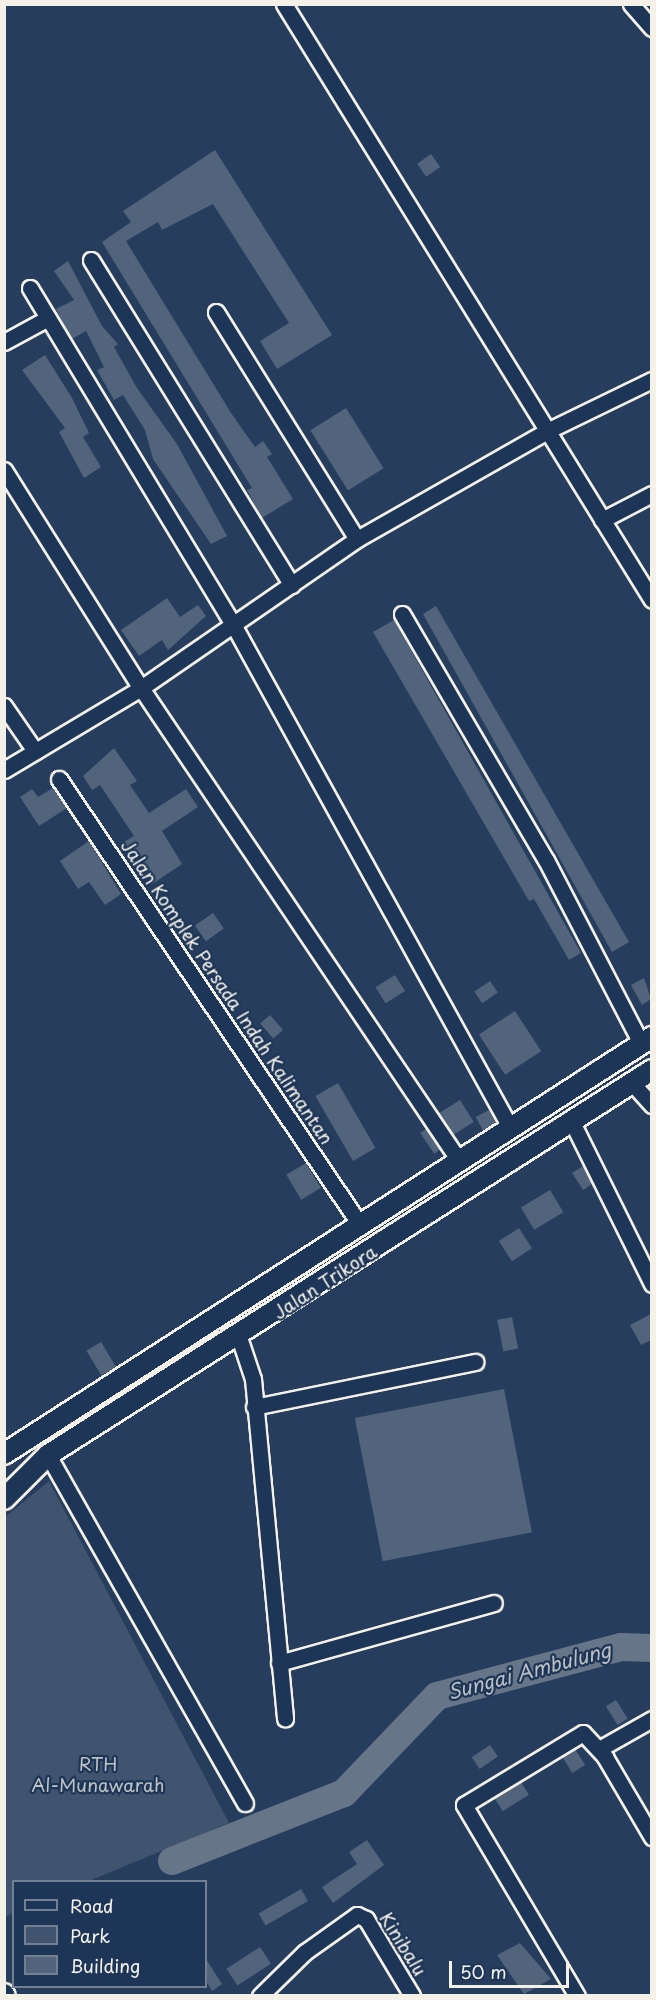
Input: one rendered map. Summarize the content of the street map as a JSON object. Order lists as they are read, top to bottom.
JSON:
{
  "streets": {
    "main road": ["Jalan Trikora"],
    "street": ["Jalan Komplek Persada Indah Kalimantan", "Kinibalu"]
  },
  "crossings": [
    ["Jalan Komplek Persada Indah Kalimantan", "Jalan Trikora"]
  ],
  "water": ["Sungai Ambulung"],
  "parks": ["RTH Al-Munawarah"],
  "legend": ["Road", "Park", "Building"],
  "scale_bar": "50 m"
}
